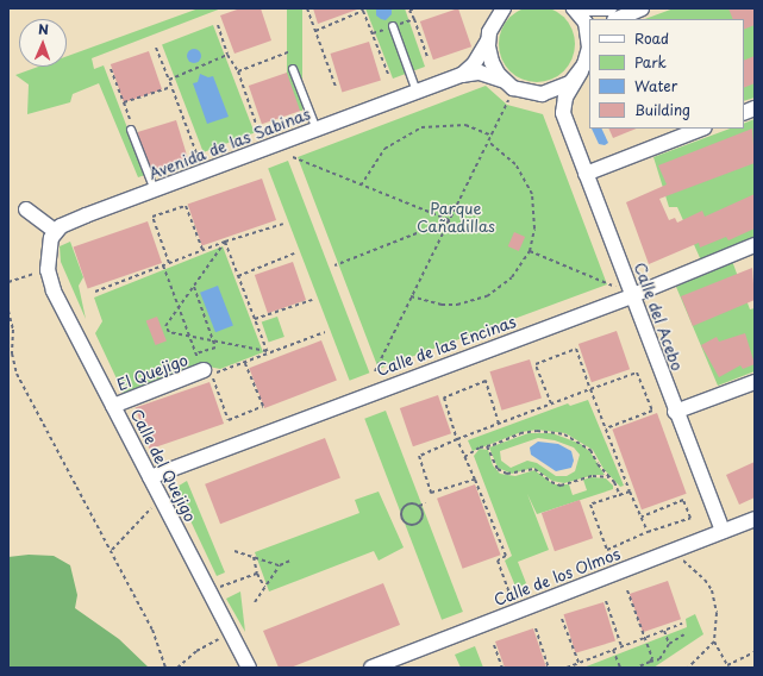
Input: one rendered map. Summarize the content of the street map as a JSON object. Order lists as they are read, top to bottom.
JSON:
{
  "streets": {
    "street": [
      "Avenida de las Sabinas",
      "Calle del Acebo",
      "Calle de las Encinas",
      "El Quejigo",
      "Calle del Quejigo",
      "Calle de los Olmos"
    ]
  },
  "crossings": [
    ["Calle del Acebo", "Calle de las Encinas"],
    ["Calle del Acebo", "Calle de los Olmos"],
    ["Calle de las Encinas", "Calle del Quejigo"],
    ["El Quejigo", "Calle del Quejigo"]
  ],
  "parks": ["Parque Cañadillas"],
  "legend": [
    "Road",
    "Park",
    "Water",
    "Building"
  ],
  "north": "top"
}
